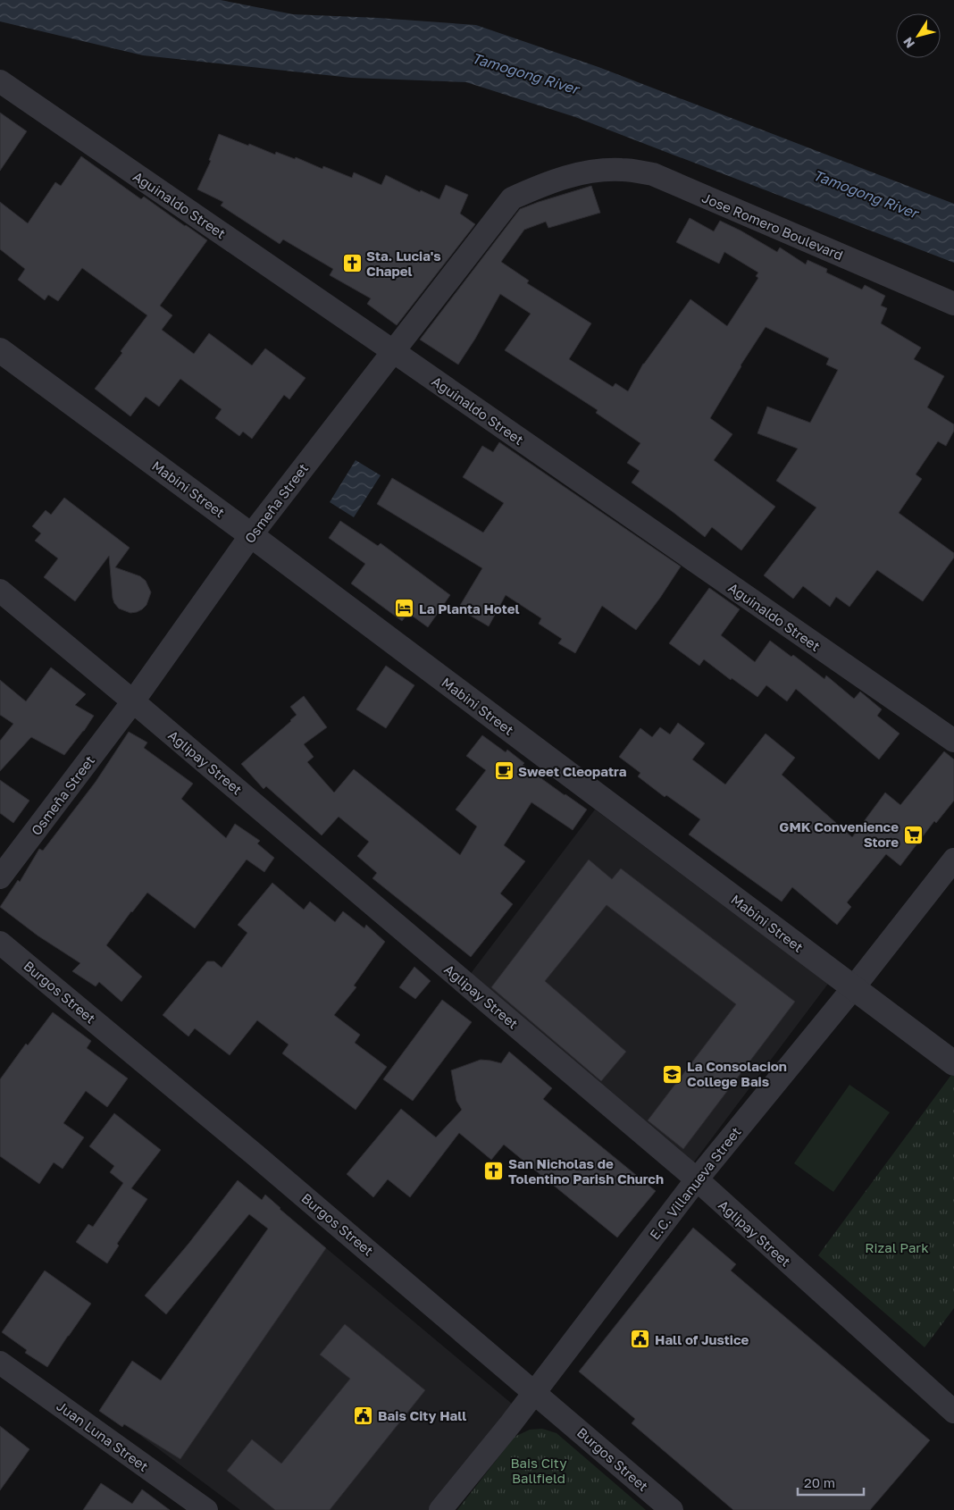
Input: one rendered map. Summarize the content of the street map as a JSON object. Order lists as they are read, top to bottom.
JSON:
{
  "streets": {
    "street": [
      "Aguinaldo Street",
      "Jose Romero Boulevard",
      "Mabini Street",
      "Osmeña Street",
      "Aglipay Street",
      "Burgos Street",
      "E.C. Villanueva Street",
      "Juan Luna Street"
    ]
  },
  "crossings": [
    ["Aguinaldo Street", "Osmeña Street"],
    ["Jose Romero Boulevard", "Osmeña Street"],
    ["Mabini Street", "Osmeña Street"],
    ["Mabini Street", "E.C. Villanueva Street"],
    ["Osmeña Street", "Aglipay Street"],
    ["Aglipay Street", "E.C. Villanueva Street"],
    ["Burgos Street", "E.C. Villanueva Street"]
  ],
  "water": ["Tamogong River"],
  "parks": ["Rizal Park", "Bais City Ballfield"],
  "places": {
    "church": ["Sta. Lucia's Chapel", "San Nicholas de Tolentino Parish Church"],
    "hotel": ["La Planta Hotel"],
    "cafe": ["Sweet Cleopatra"],
    "supermarket": ["GMK Convenience Store"],
    "school or university": ["La Consolacion College Bais"],
    "public building": ["Hall of Justice", "Bais City Hall"]
  },
  "scale_bar": "20 m",
  "north": "bottom left"
}
